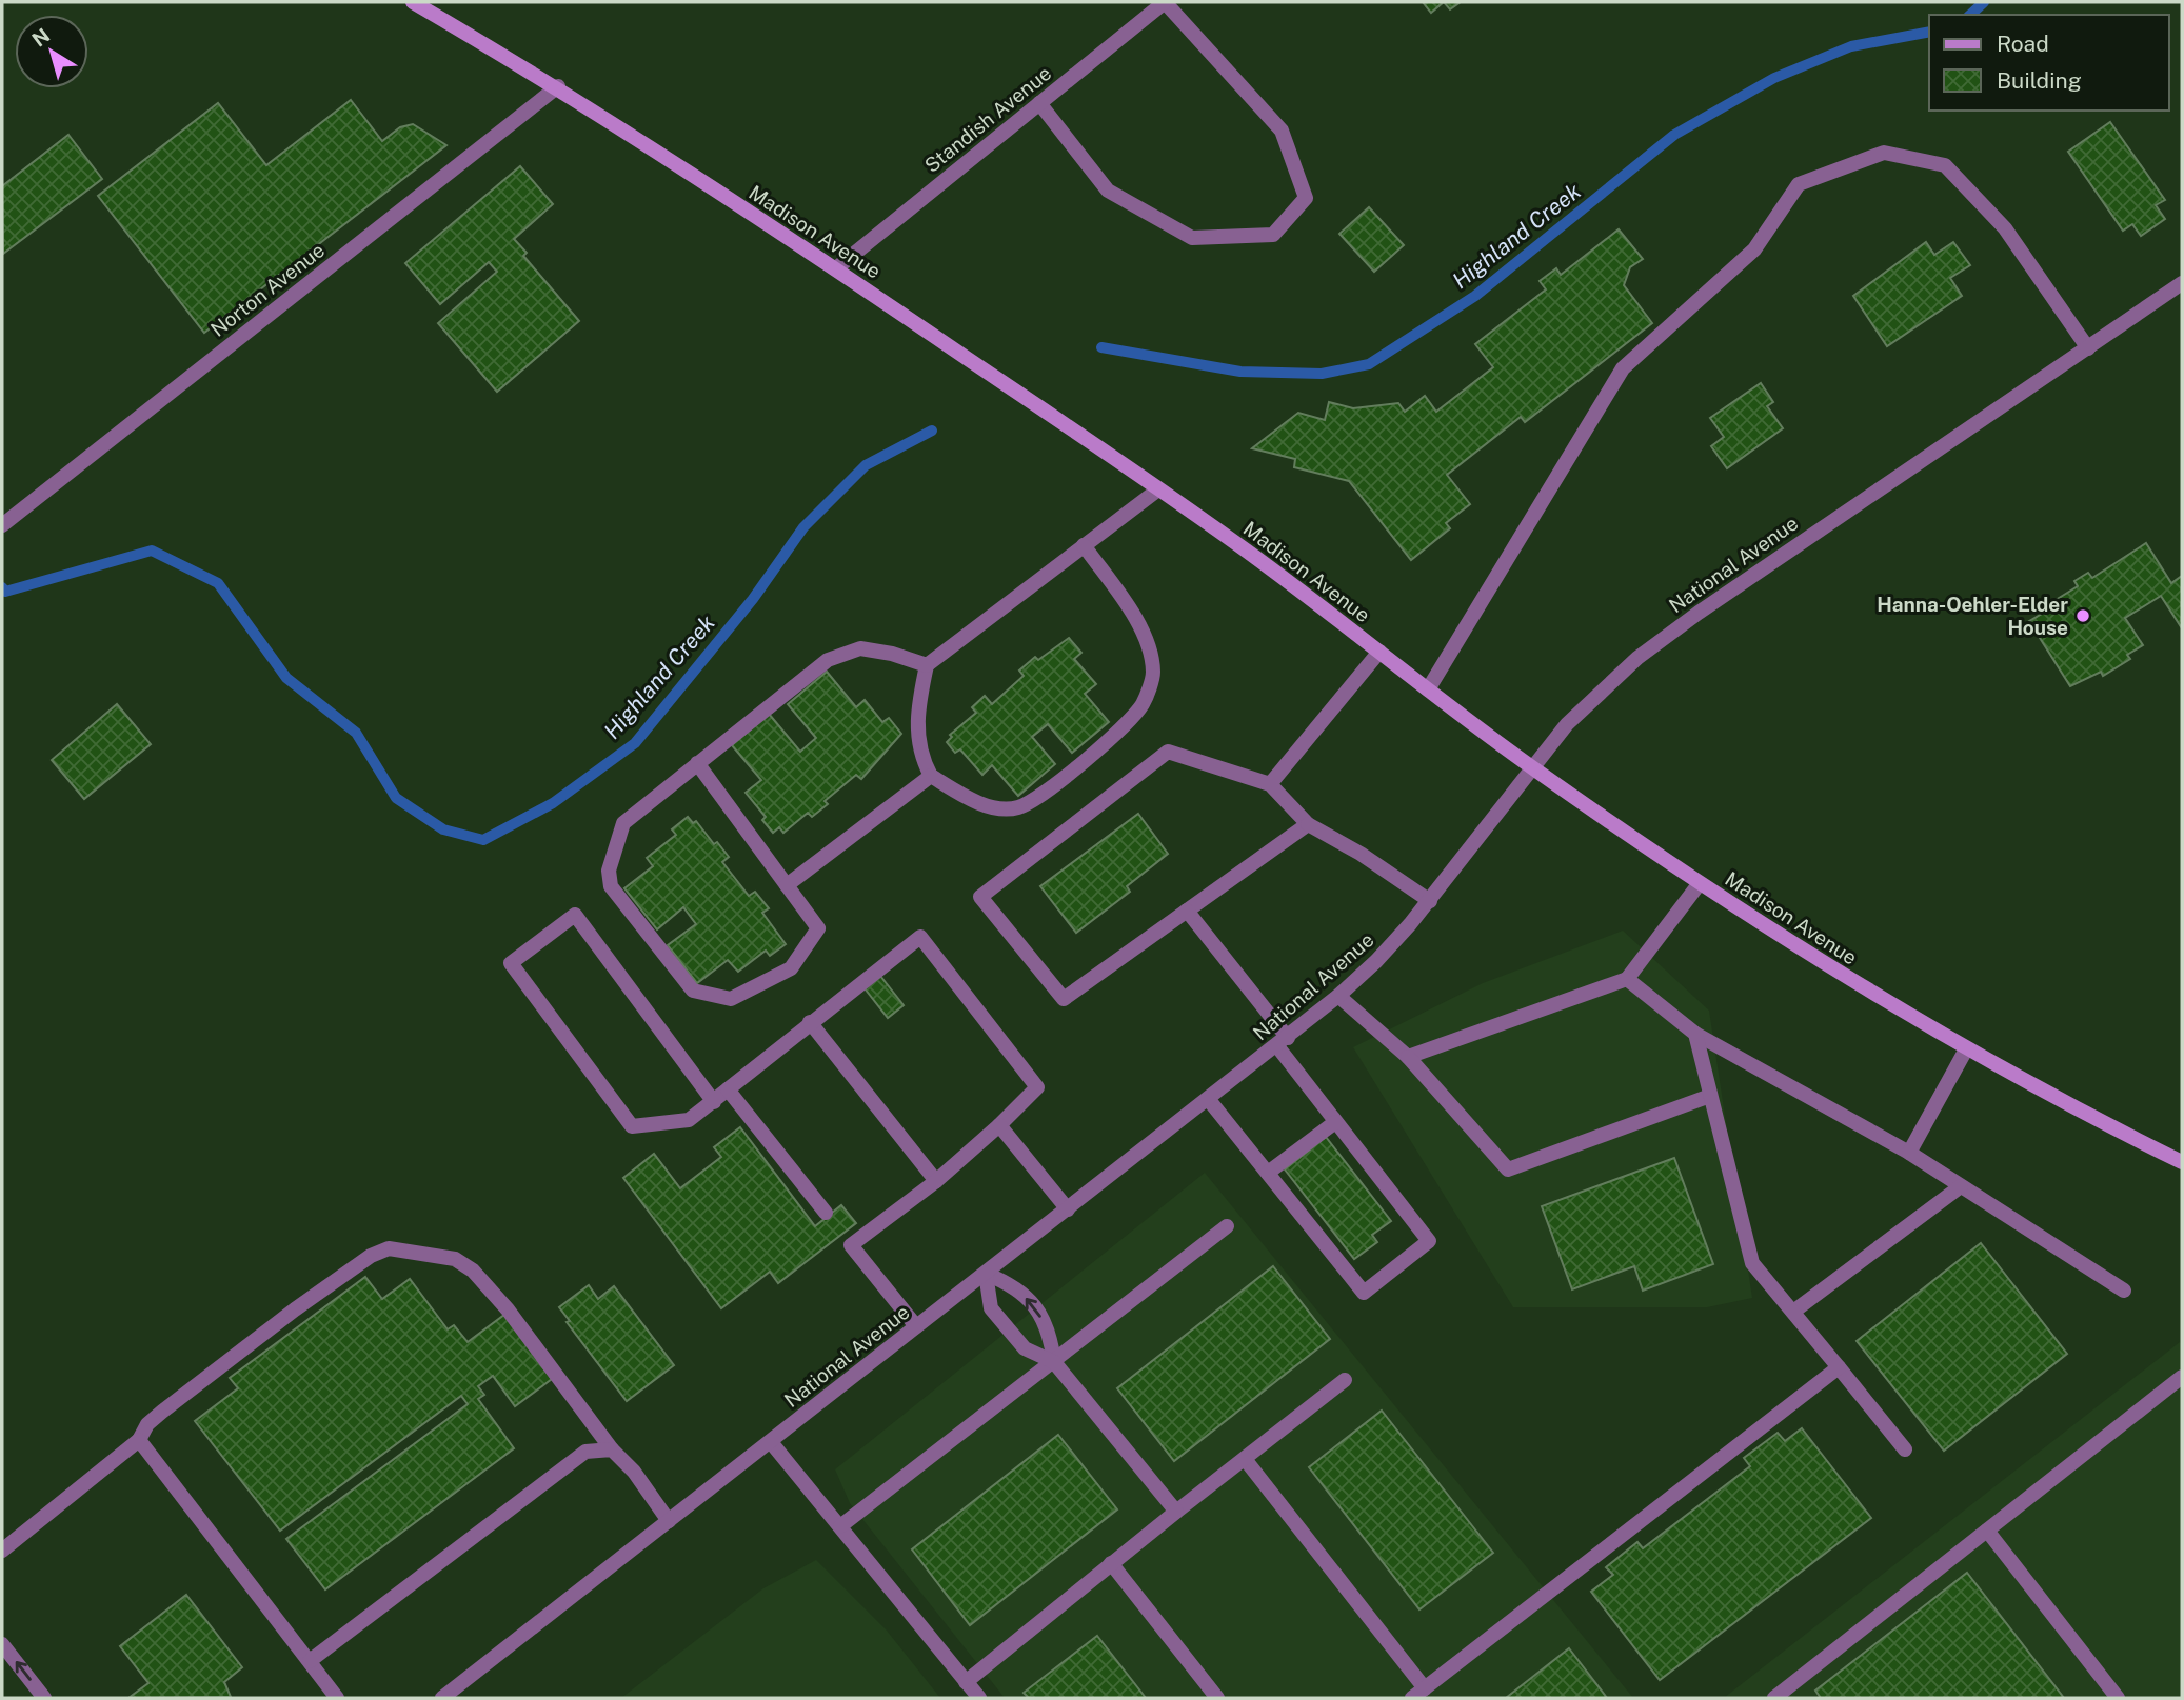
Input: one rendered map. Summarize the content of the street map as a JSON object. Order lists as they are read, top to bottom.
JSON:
{
  "streets": {
    "main road": ["Madison Avenue"],
    "street": ["Standish Avenue", "Norton Avenue", "National Avenue"]
  },
  "crossings": [
    ["Standish Avenue", "Madison Avenue"],
    ["Madison Avenue", "Norton Avenue"],
    ["Madison Avenue", "National Avenue"]
  ],
  "water": ["Highland Creek"],
  "places": ["Hanna-Oehler-Elder House"],
  "legend": ["Road", "Building"],
  "north": "top left"
}
